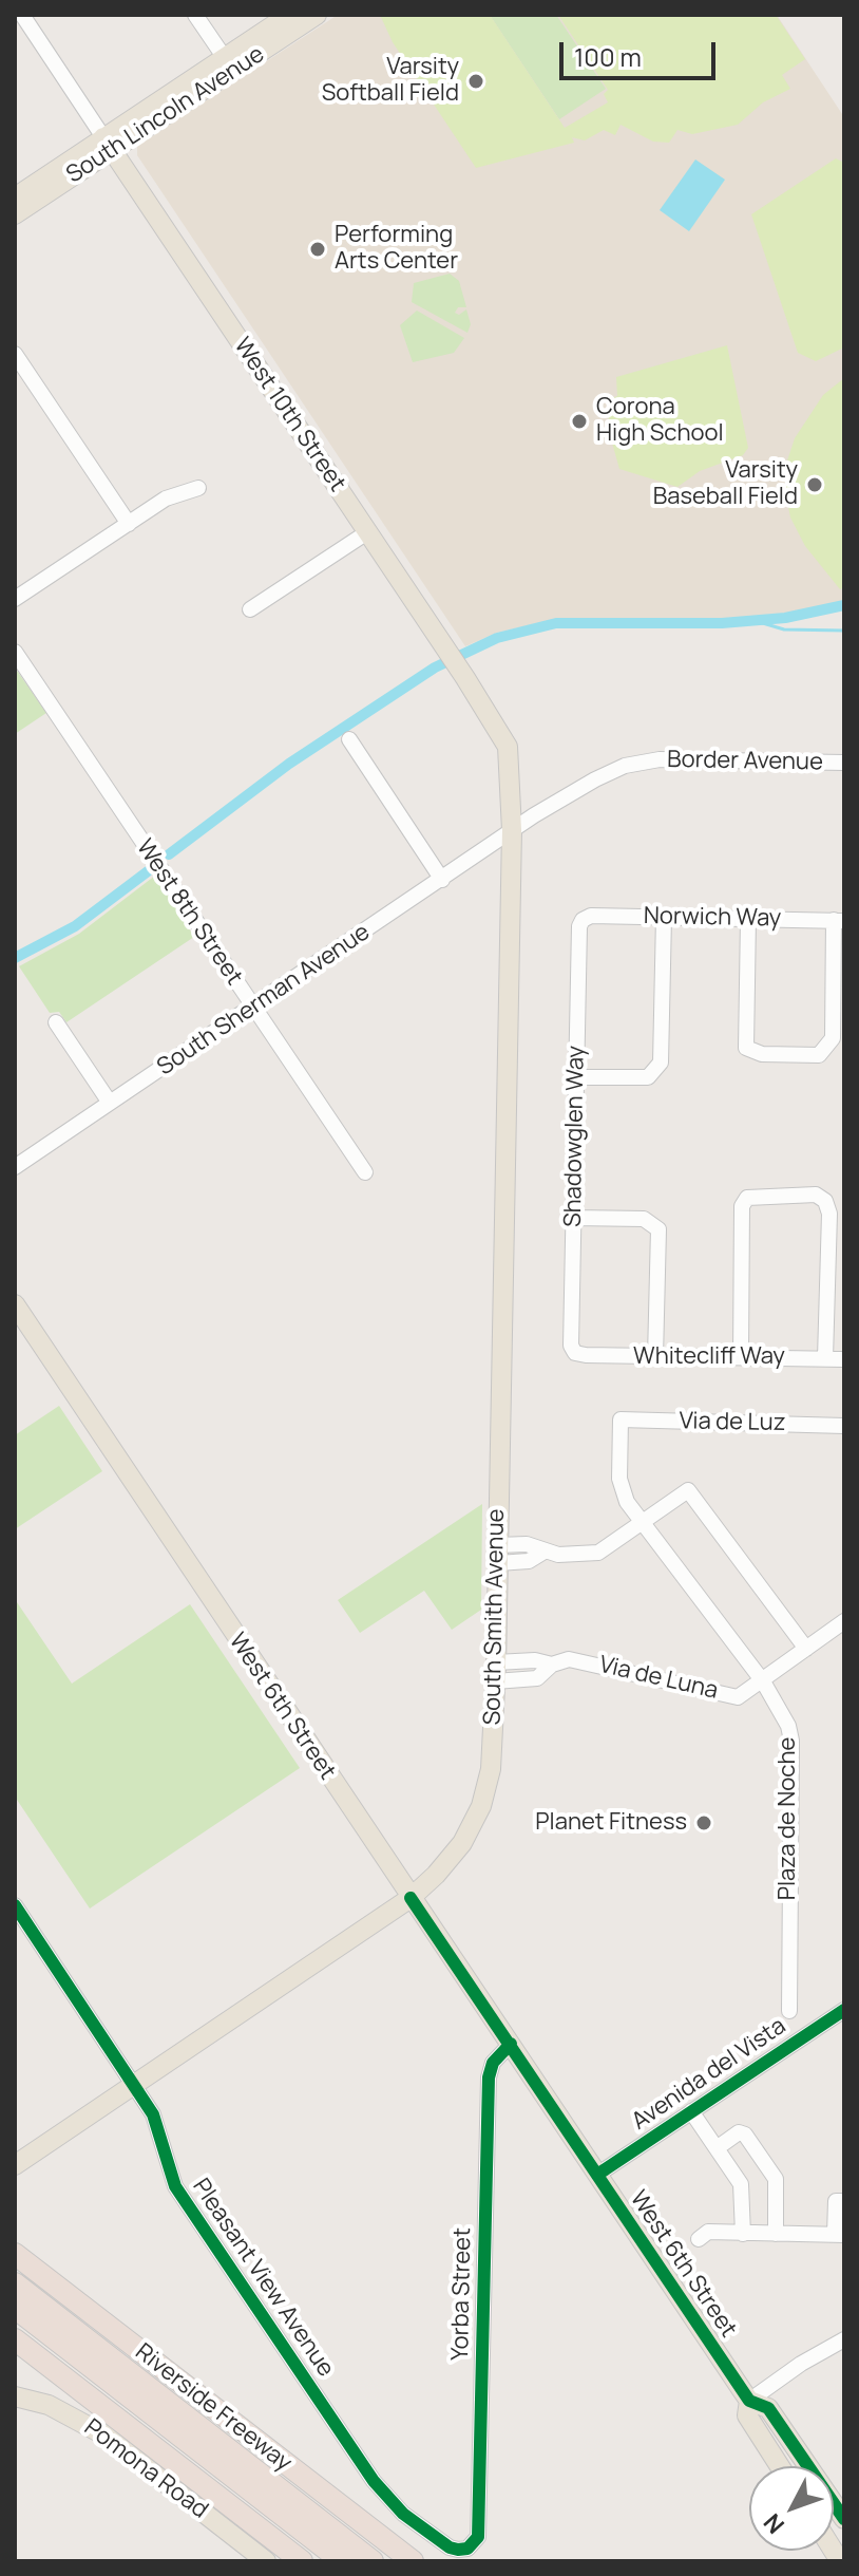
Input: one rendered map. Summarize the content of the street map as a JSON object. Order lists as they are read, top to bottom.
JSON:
{
  "streets": {
    "highway": ["Riverside Freeway"],
    "main road": [
      "South Lincoln Avenue",
      "West 10th Street",
      "South Smith Avenue",
      "West 6th Street",
      "Pomona Road"
    ],
    "street": [
      "Border Avenue",
      "West 8th Street",
      "Norwich Way",
      "South Sherman Avenue",
      "Shadowglen Way",
      "Whitecliff Way",
      "Via de Luz",
      "Via de Luna",
      "Plaza de Noche",
      "Avenida del Vista",
      "Pleasant View Avenue",
      "Yorba Street"
    ]
  },
  "crossings": [
    ["South Lincoln Avenue", "West 10th Street"],
    ["West 10th Street", "Border Avenue"],
    ["West 10th Street", "South Sherman Avenue"],
    ["West 10th Street", "South Smith Avenue"],
    ["Border Avenue", "South Sherman Avenue"],
    ["Border Avenue", "South Smith Avenue"],
    ["West 8th Street", "South Sherman Avenue"],
    ["Norwich Way", "Shadowglen Way"],
    ["South Sherman Avenue", "South Smith Avenue"],
    ["Shadowglen Way", "Whitecliff Way"],
    ["Via de Luz", "Plaza de Noche"],
    ["South Smith Avenue", "Via de Luna"],
    ["South Smith Avenue", "West 6th Street"],
    ["South Smith Avenue", "Pleasant View Avenue"],
    ["Via de Luna", "Plaza de Noche"],
    ["West 6th Street", "Avenida del Vista"],
    ["West 6th Street", "Yorba Street"],
    ["Pleasant View Avenue", "Yorba Street"]
  ],
  "places": [
    "Varsity Softball Field",
    "Performing Arts Center",
    "Corona High School",
    "Varsity Baseball Field",
    "Planet Fitness"
  ],
  "scale_bar": "100 m",
  "north": "bottom left"
}
